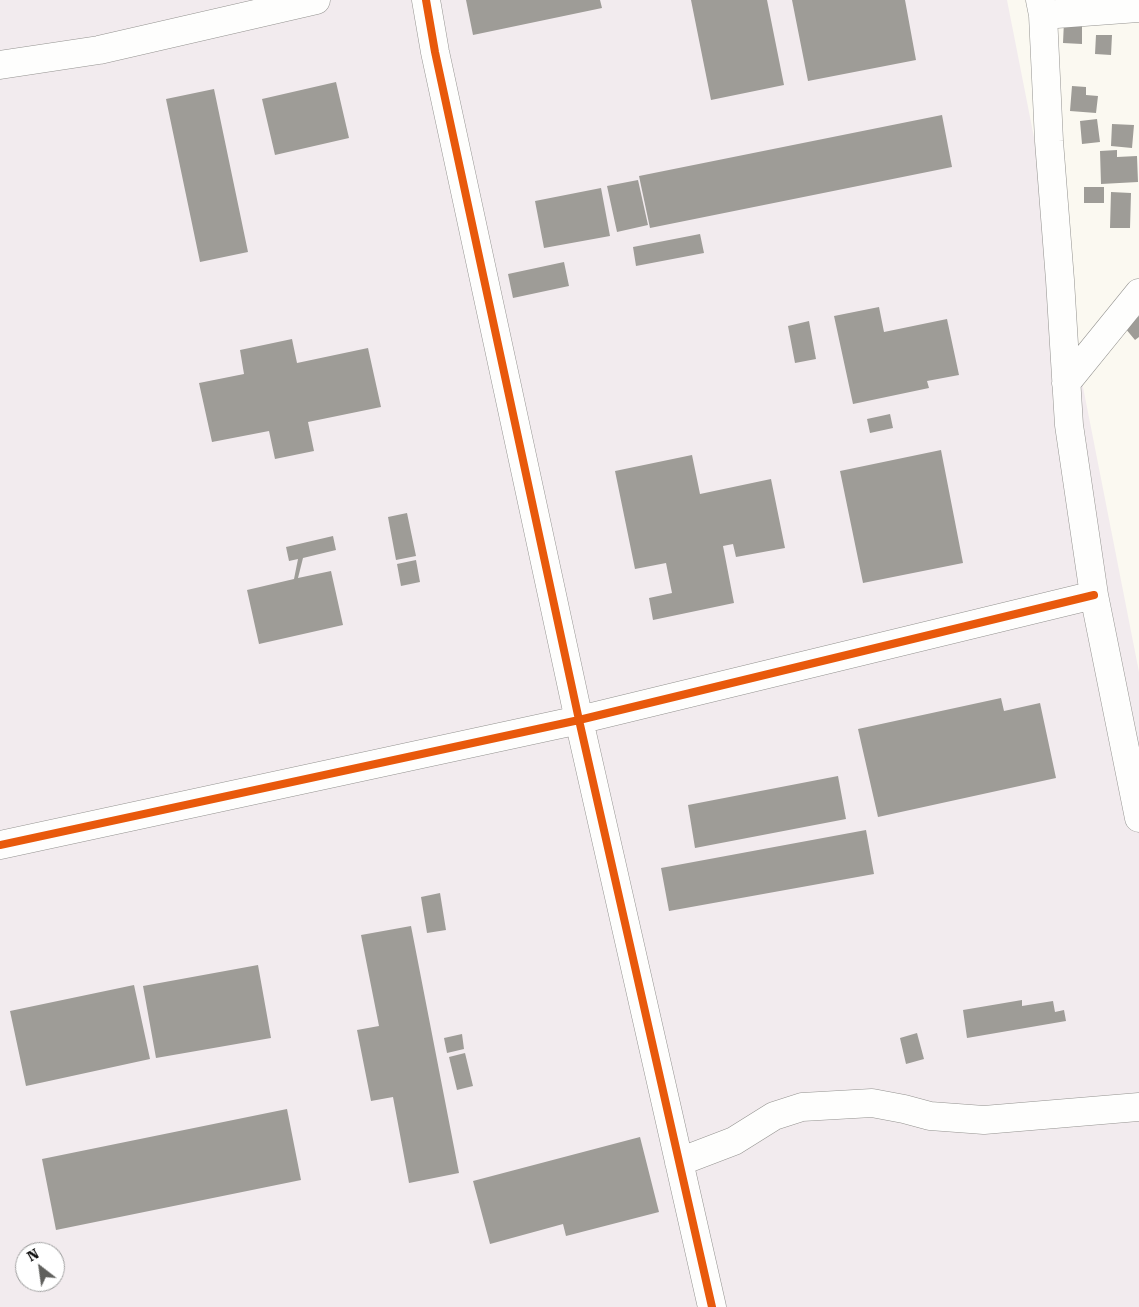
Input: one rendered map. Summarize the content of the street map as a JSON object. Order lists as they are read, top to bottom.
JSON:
{
  "north": "top left"
}
